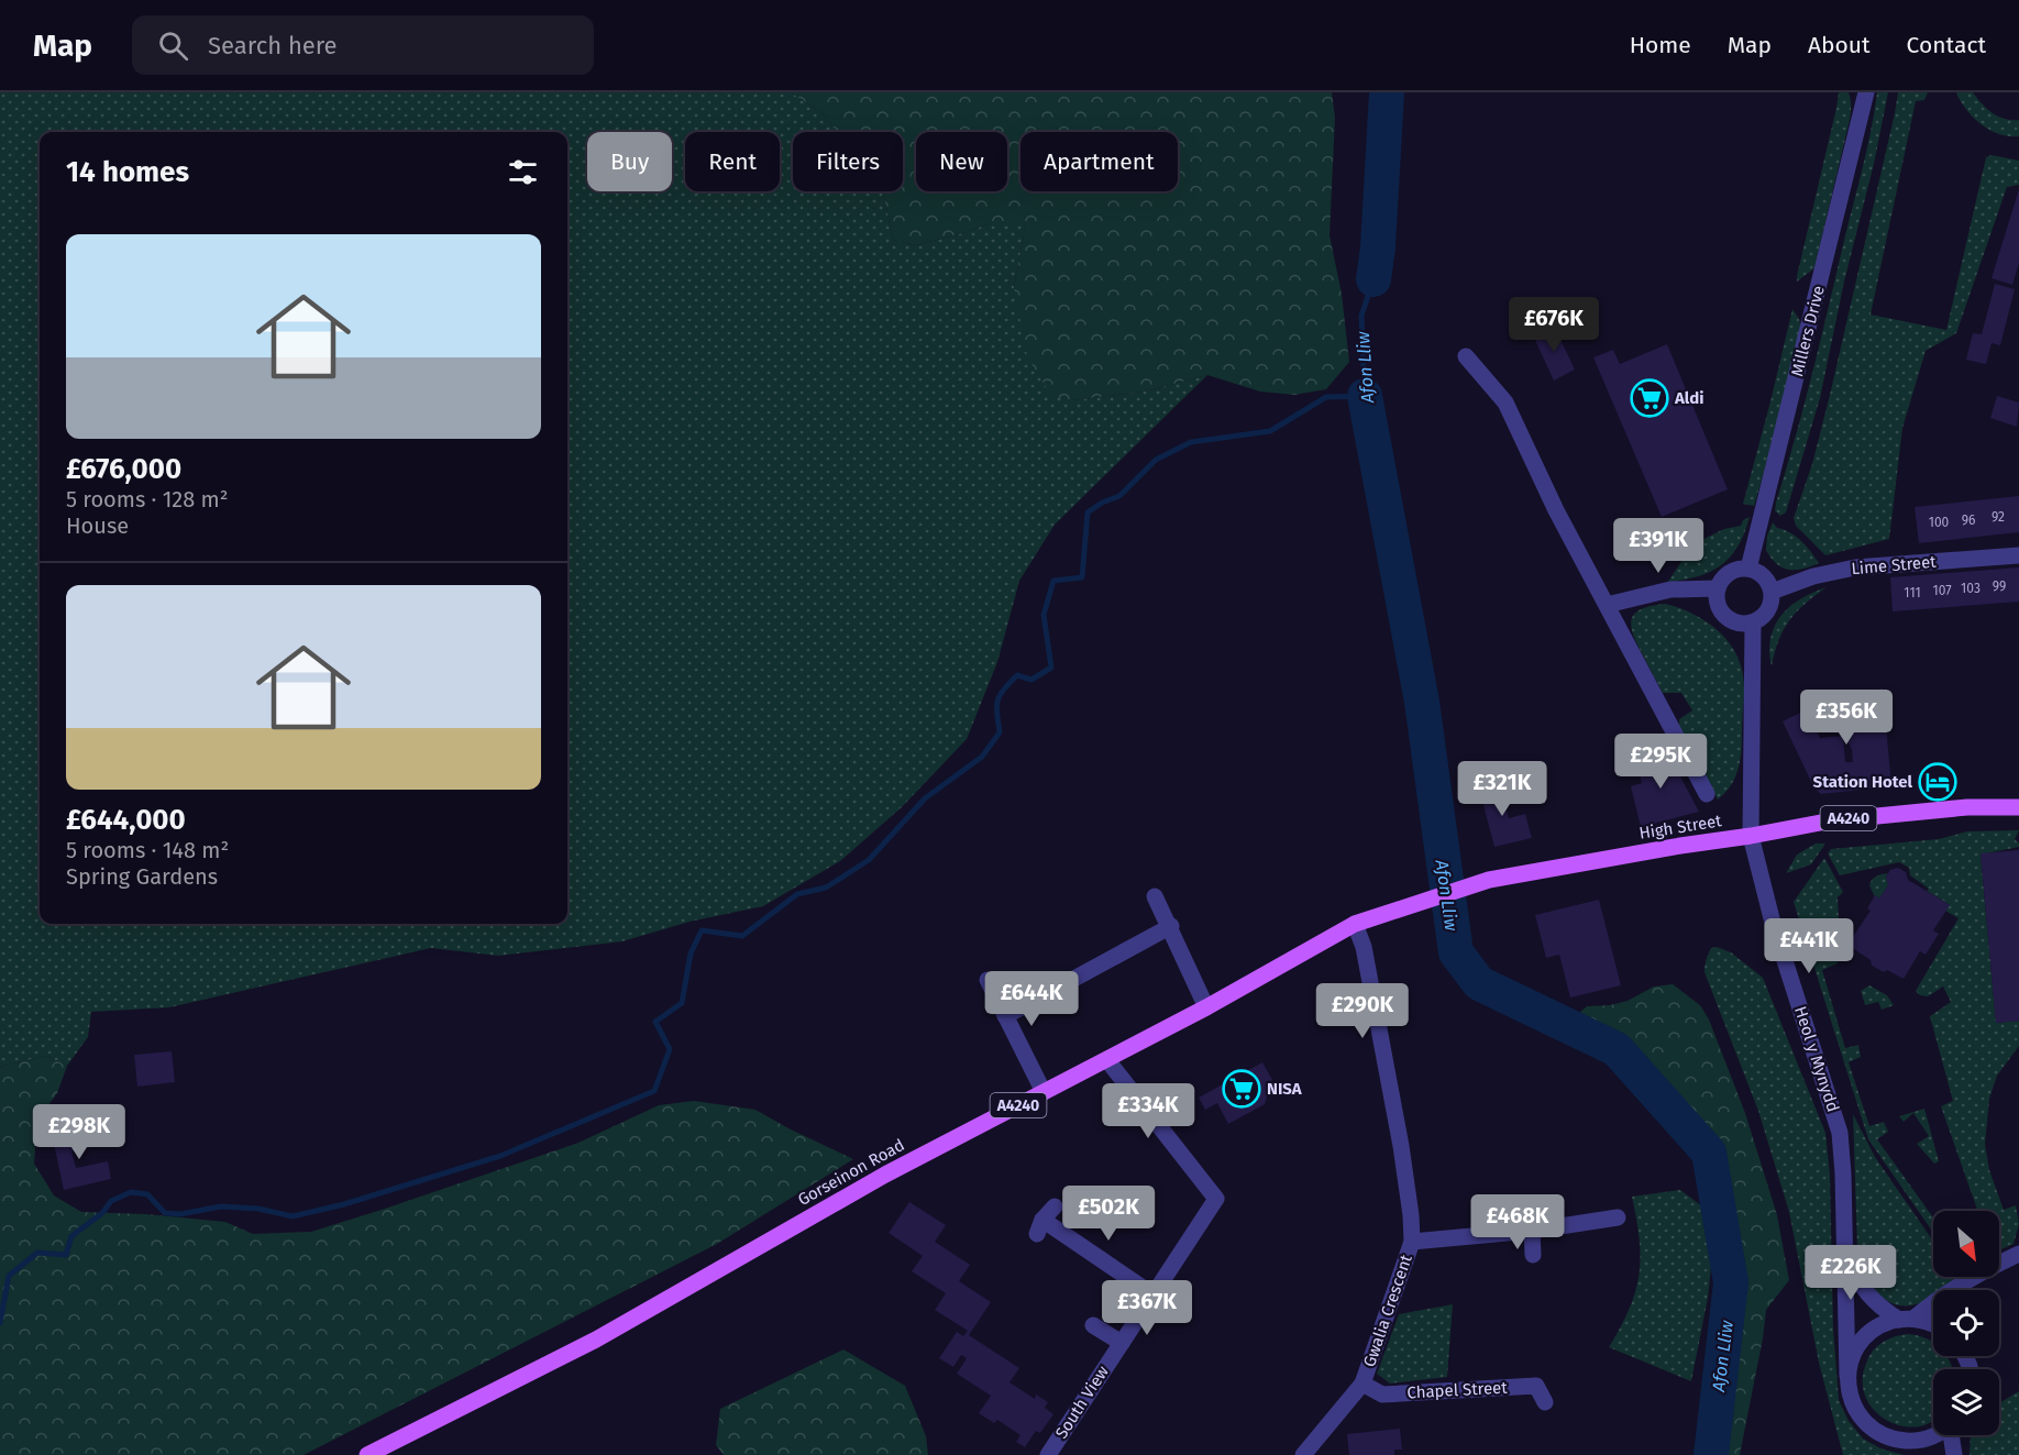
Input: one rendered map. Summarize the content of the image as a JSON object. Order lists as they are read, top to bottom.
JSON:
{
  "streets": {
    "main road": ["A4240", "High Street", "Gorseinon Road"],
    "street": [
      "Millers Drive",
      "Lime Street",
      "Heol y Mynydd",
      "Gwalia Crescent",
      "Chapel Street",
      "South View"
    ]
  },
  "crossings": [
    ["Millers Drive", "Lime Street"],
    ["High Street", "Heol y Mynydd"],
    ["High Street", "Gorseinon Road"],
    ["High Street", "Gwalia Crescent"],
    ["Gorseinon Road", "Gwalia Crescent"],
    ["Gorseinon Road", "South View"],
    ["Gwalia Crescent", "Chapel Street"]
  ],
  "water": ["Afon Lliw"],
  "places": {
    "supermarket": ["Aldi", "NISA"],
    "hotel": ["Station Hotel"]
  },
  "house_numbers": [
    "92",
    "96",
    "100",
    "99",
    "103",
    "107",
    "111"
  ],
  "north": "bottom right",
  "page": {
    "header": "Map",
    "search": "Search here",
    "nav": [
      "Home",
      "Map",
      "About",
      "Contact"
    ],
    "chip": [
      "Buy",
      "Rent",
      "Filters",
      "New",
      "Apartment"
    ],
    "heading": "14 homes",
    "list": [
      {
        "name": "£676,000",
        "note": "5 rooms · 128 m² · House"
      },
      {
        "name": "£644,000",
        "note": "5 rooms · 148 m² · Spring Gardens"
      }
    ],
    "price": [
      "£676K",
      "£391K",
      "£356K",
      "£295K",
      "£321K",
      "£441K",
      "£644K",
      "£290K",
      "£334K",
      "£298K",
      "£502K",
      "£468K",
      "£226K",
      "£367K"
    ]
  }
}
